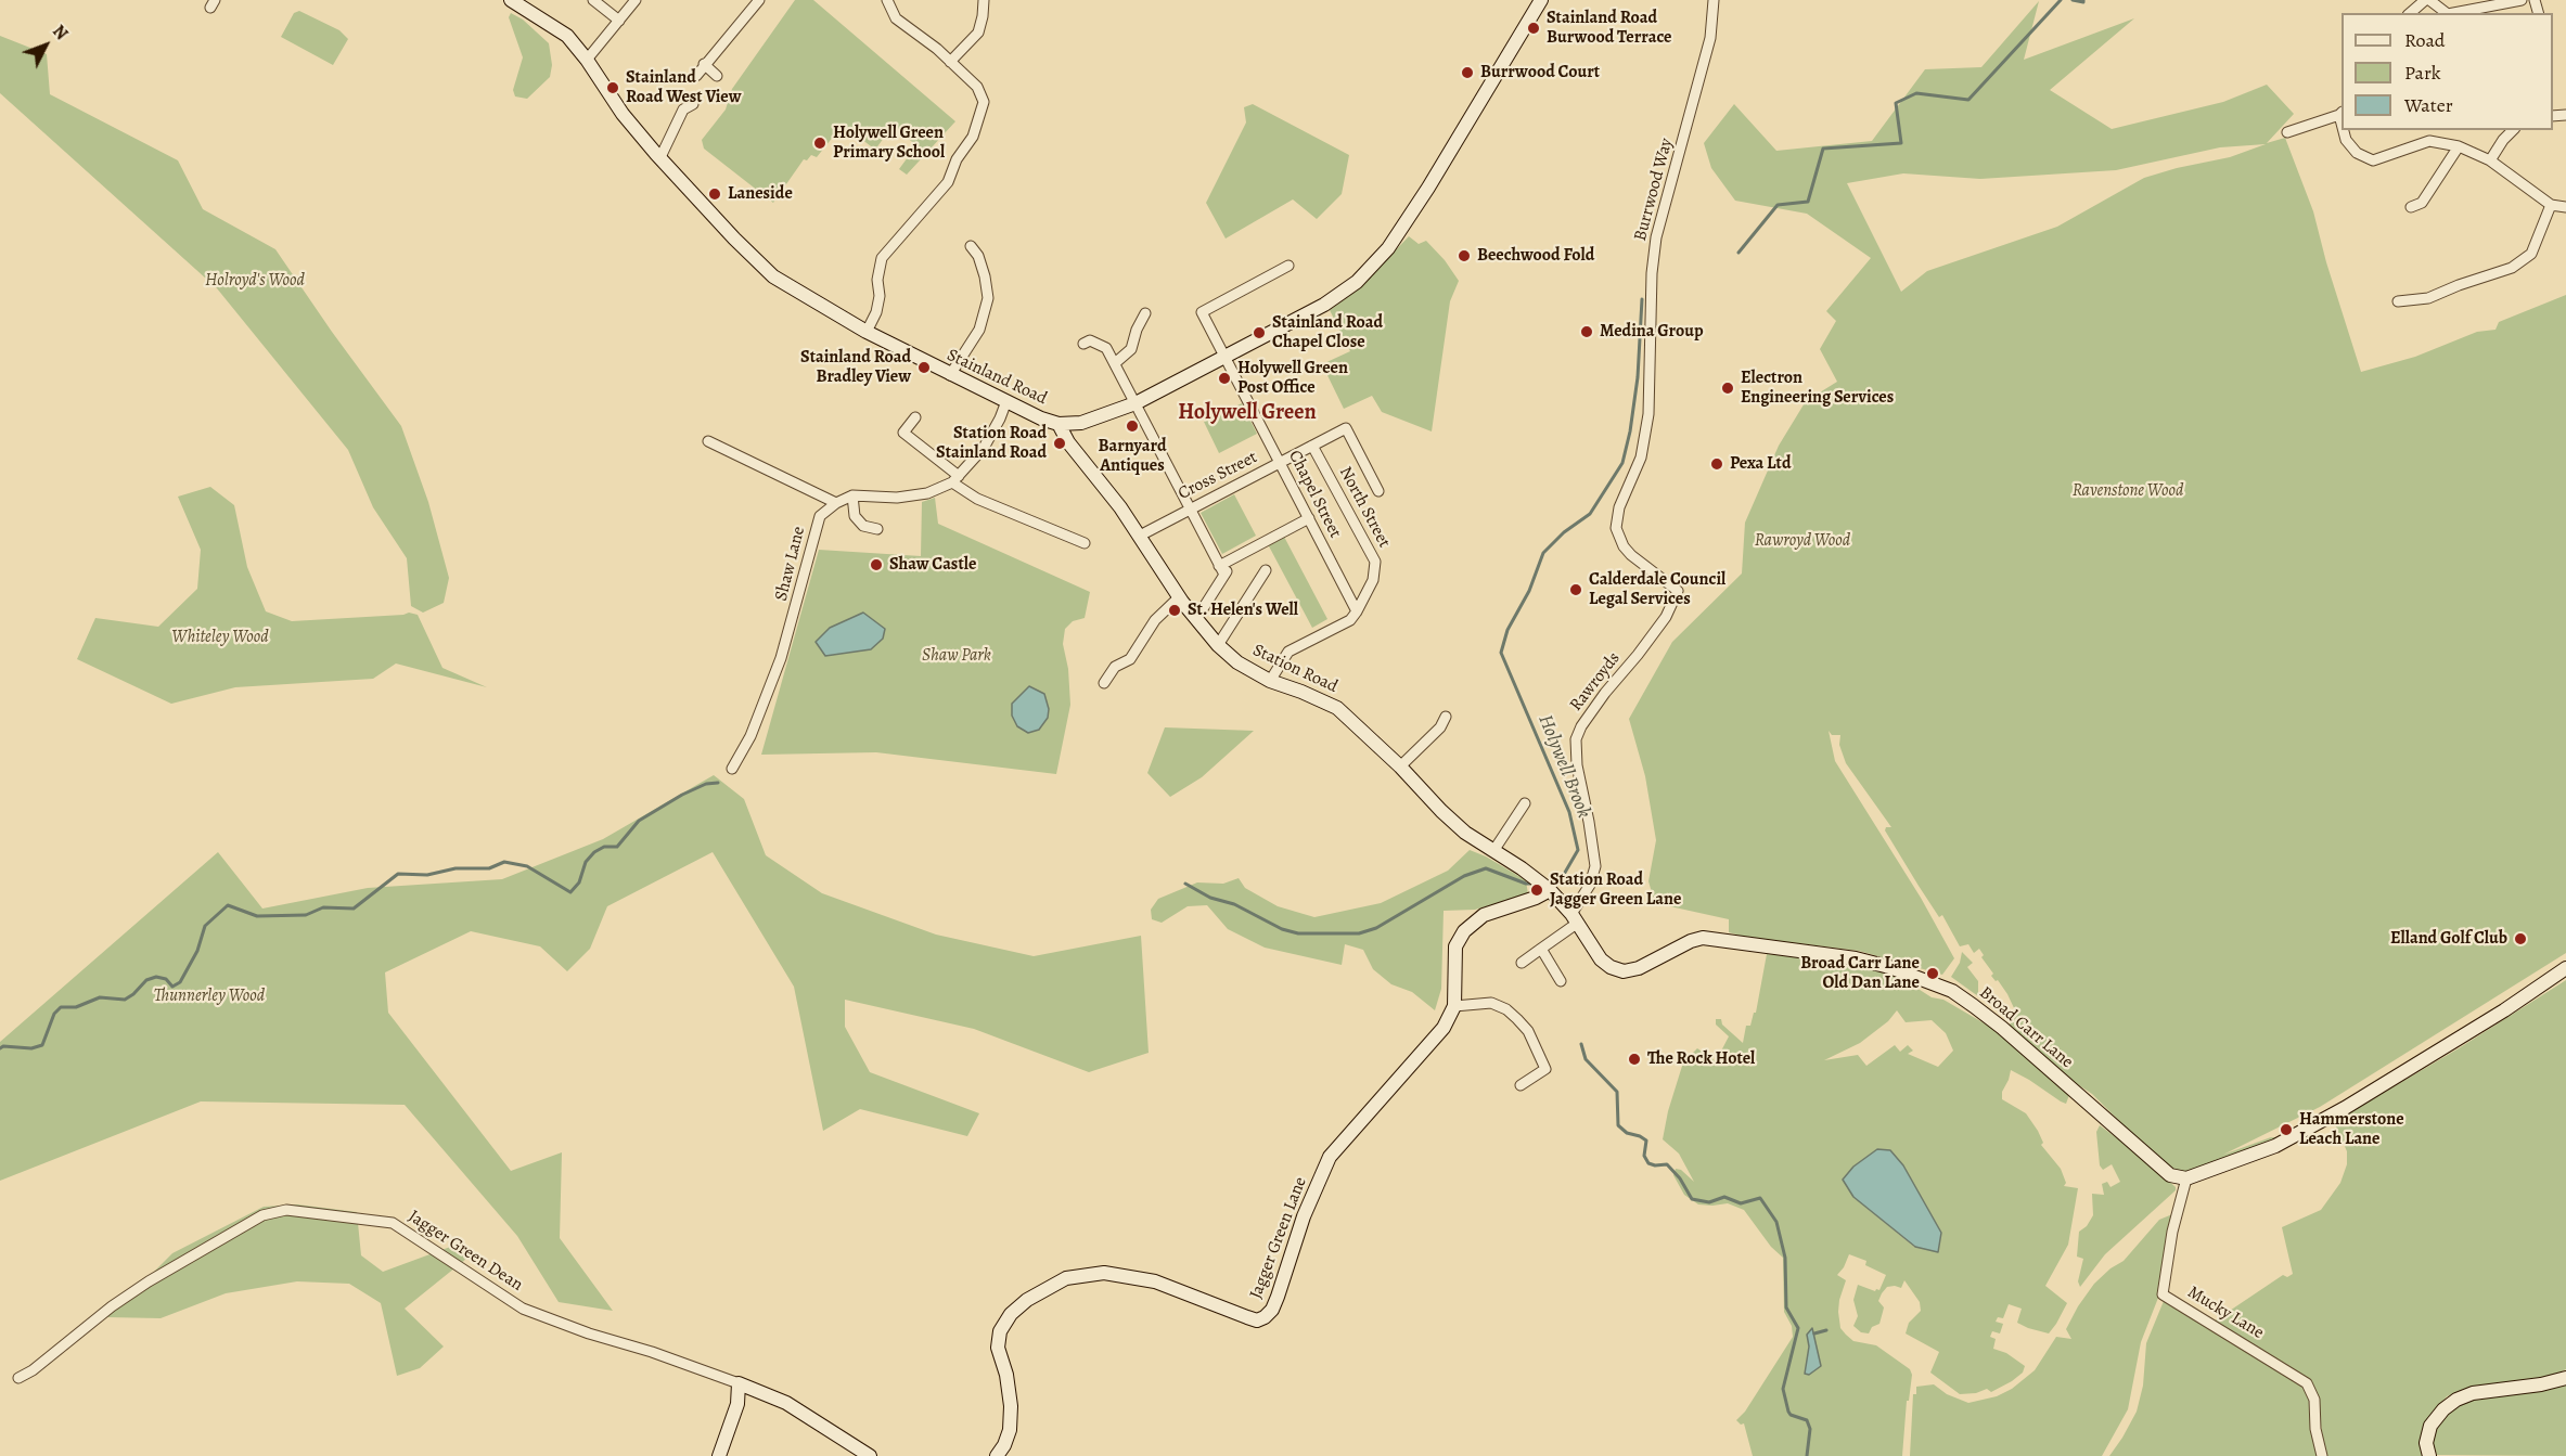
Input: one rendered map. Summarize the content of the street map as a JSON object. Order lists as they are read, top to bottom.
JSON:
{
  "streets": {
    "street": [
      "Burrwood Way",
      "Stainland Road",
      "Cross Street",
      "Chapel Street",
      "North Street",
      "Shaw Lane",
      "Station Road",
      "Rawroyds",
      "Broad Carr Lane",
      "Jagger Green Lane",
      "Jagger Green Dean",
      "Mucky Lane"
    ]
  },
  "crossings": [
    ["Burrwood Way", "Rawroyds"],
    ["Stainland Road", "Chapel Street"],
    ["Stainland Road", "Shaw Lane"],
    ["Stainland Road", "Station Road"],
    ["Cross Street", "Chapel Street"],
    ["Cross Street", "North Street"],
    ["Cross Street", "Station Road"],
    ["Chapel Street", "North Street"],
    ["North Street", "Station Road"],
    ["Station Road", "Broad Carr Lane"],
    ["Rawroyds", "Broad Carr Lane"],
    ["Broad Carr Lane", "Mucky Lane"]
  ],
  "districts": ["Holywell Green"],
  "water": ["Holywell Brook"],
  "parks": [
    "Holroyd's Wood",
    "Ravenstone Wood",
    "Rawroyd Wood",
    "Whiteley Wood",
    "Shaw Park",
    "Thunnerley Wood"
  ],
  "places": [
    "Stainland Road Burwood Terrace",
    "Burrwood Court",
    "Stainland Road West View",
    "Holywell Green Primary School",
    "Laneside",
    "Beechwood Fold",
    "Medina Group",
    "Stainland Road Chapel Close",
    "Stainland Road Bradley View",
    "Holywell Green Post Office",
    "Electron Engineering Services",
    "Barnyard Antiques",
    "Station Road Stainland Road",
    "Pexa Ltd",
    "Shaw Castle",
    "Calderdale Council Legal Services",
    "St. Helen's Well",
    "Station Road Jagger Green Lane",
    "Elland Golf Club",
    "Broad Carr Lane Old Dan Lane",
    "The Rock Hotel",
    "Hammerstone Leach Lane"
  ],
  "legend": ["Road", "Park", "Water"],
  "north": "top right"
}
